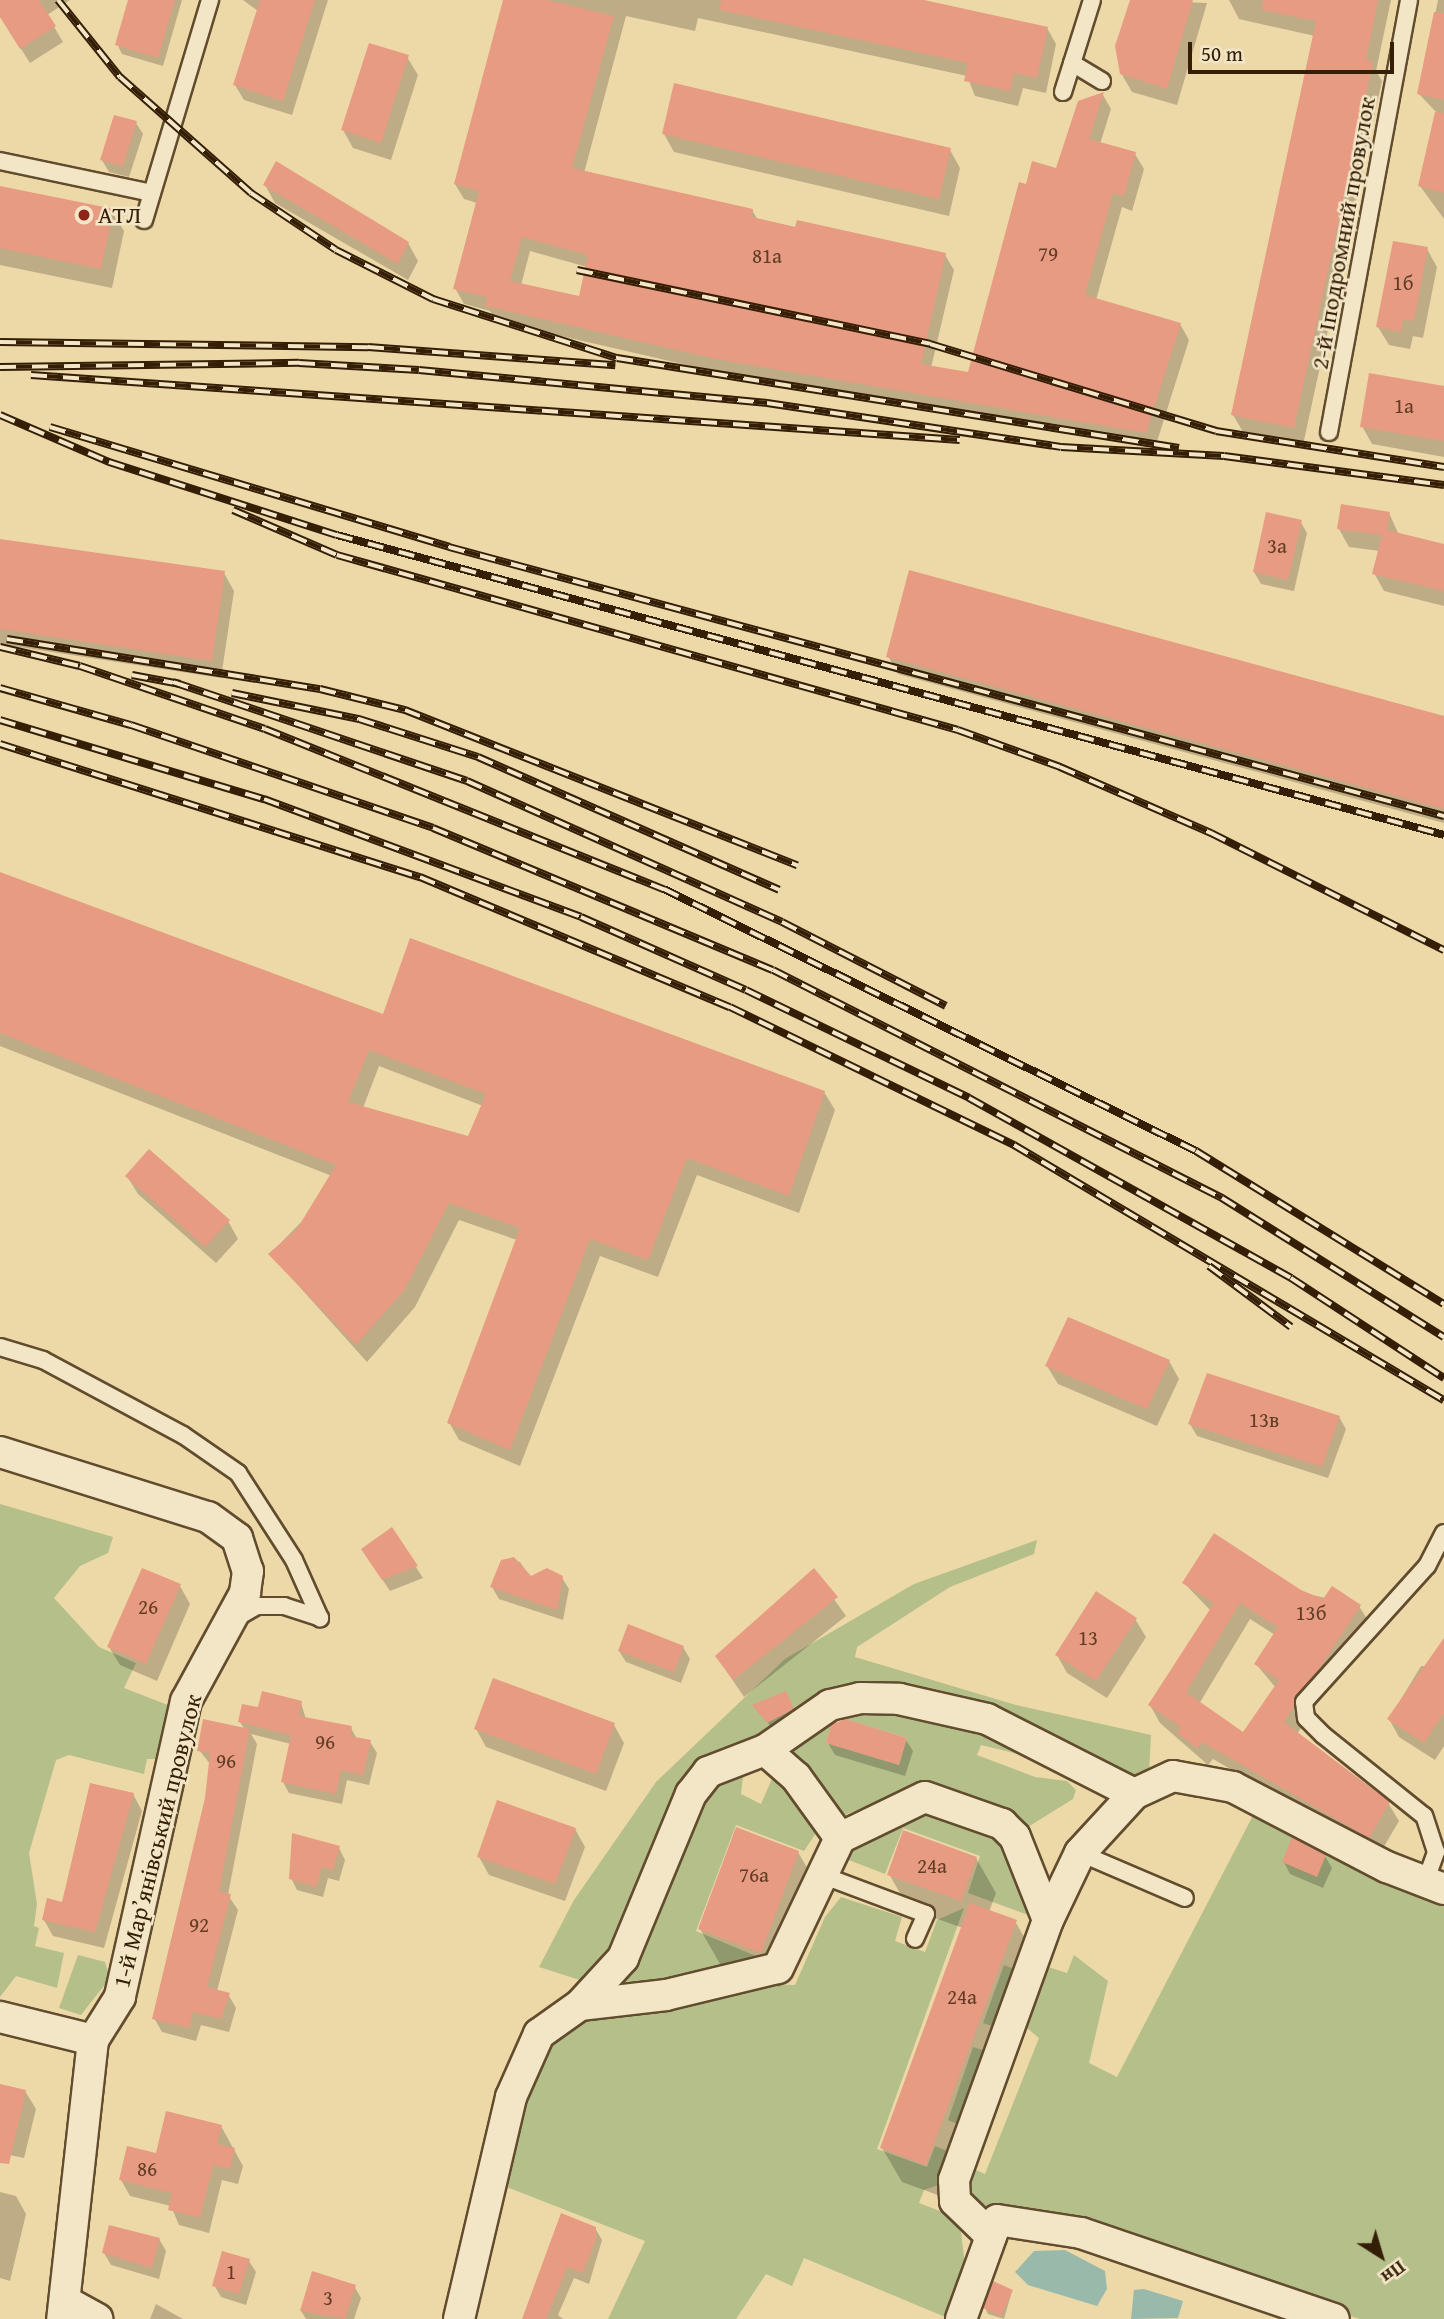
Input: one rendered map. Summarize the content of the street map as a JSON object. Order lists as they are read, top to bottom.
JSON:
{
  "streets": {
    "street": ["1-й Марʼянівський провулок"],
    "lane": ["2-й Іподромний провулок"]
  },
  "places": ["АТЛ"],
  "house_numbers": [
    "79",
    "81а",
    "1б",
    "1а",
    "3а",
    "13в",
    "26",
    "13б",
    "13",
    "96",
    "96",
    "24а",
    "76а",
    "92",
    "24а",
    "86",
    "1",
    "3"
  ],
  "scale_bar": "50 m",
  "north": "bottom right"
}
